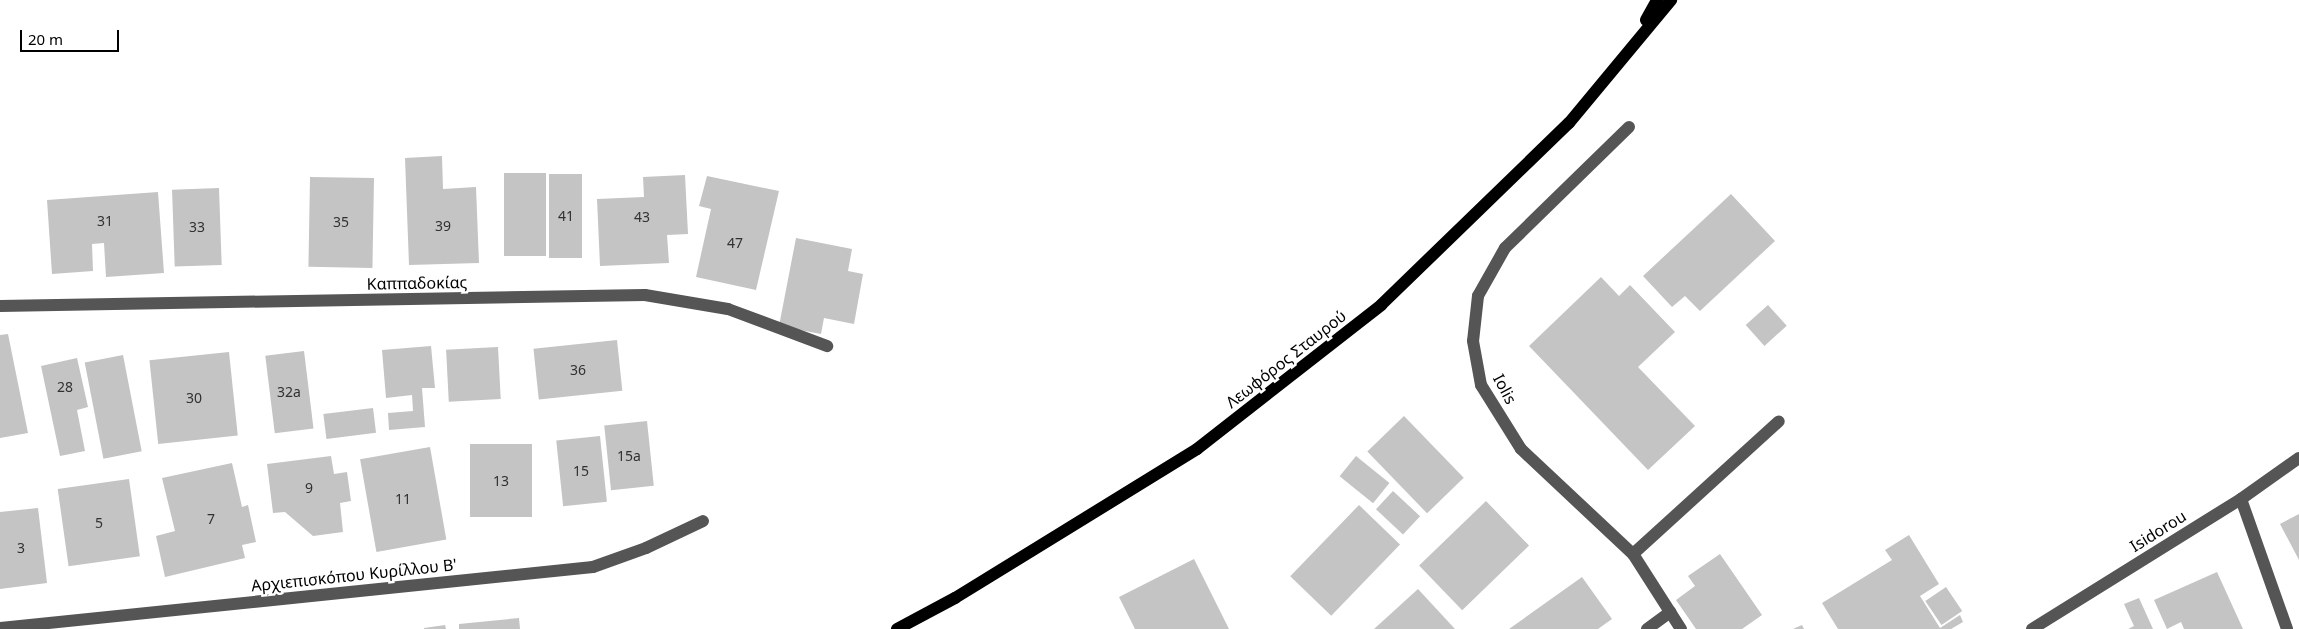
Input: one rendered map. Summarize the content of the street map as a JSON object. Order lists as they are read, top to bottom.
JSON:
{
  "streets": {
    "main road": ["Λεωφόρος Σταυρού"],
    "street": [
      "Καππαδοκίας",
      "Iolis",
      "Isidorou",
      "Αρχιεπισκόπου Κυρίλλου Β'"
    ]
  },
  "house_numbers": [
    "41",
    "43",
    "31",
    "35",
    "39",
    "33",
    "47",
    "36",
    "28",
    "32a",
    "30",
    "15a",
    "15",
    "13",
    "9",
    "11",
    "7",
    "5",
    "3"
  ],
  "scale_bar": "20 m"
}
